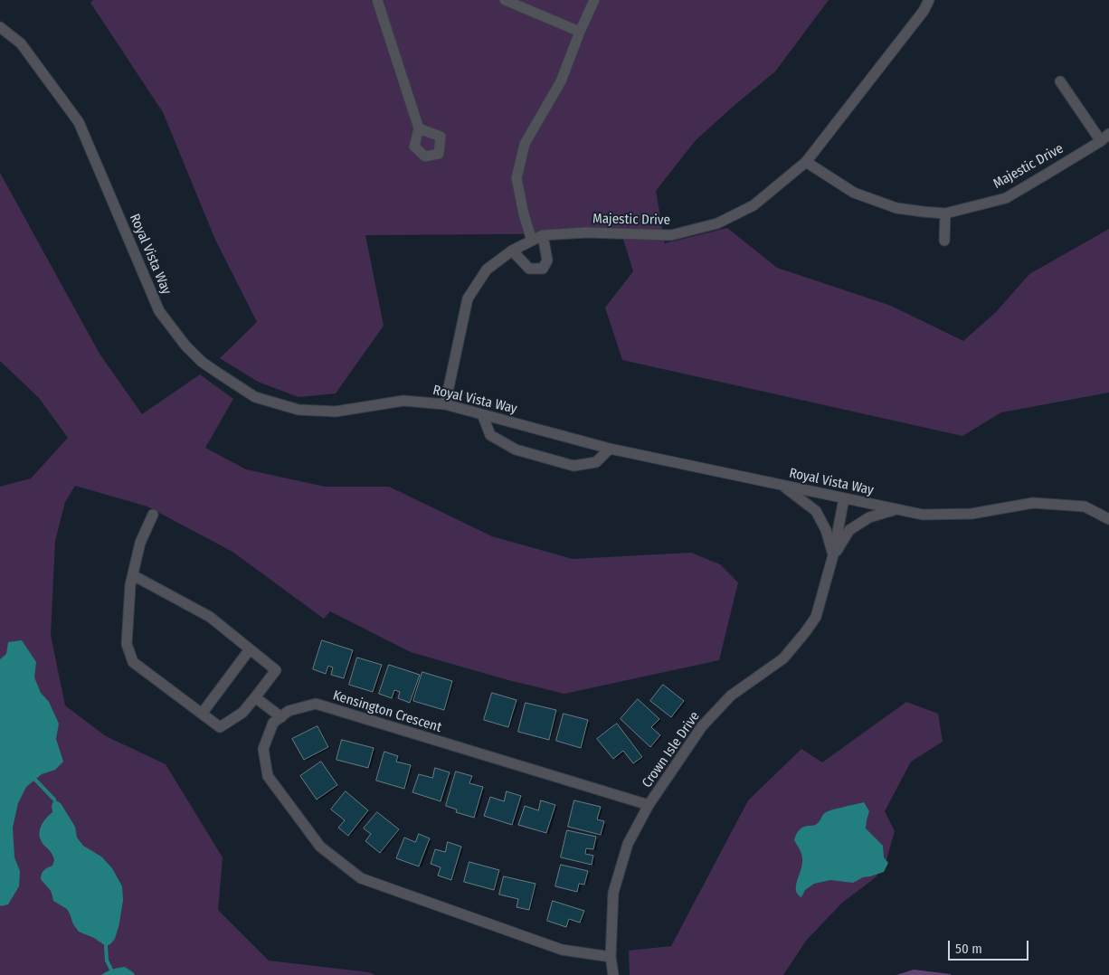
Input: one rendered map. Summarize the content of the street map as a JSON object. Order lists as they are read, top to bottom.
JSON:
{
  "streets": {
    "street": [
      "Majestic Drive",
      "Royal Vista Way",
      "Kensington Crescent",
      "Crown Isle Drive"
    ]
  },
  "crossings": [
    ["Majestic Drive", "Royal Vista Way"],
    ["Royal Vista Way", "Crown Isle Drive"],
    ["Kensington Crescent", "Crown Isle Drive"]
  ],
  "scale_bar": "50 m"
}
